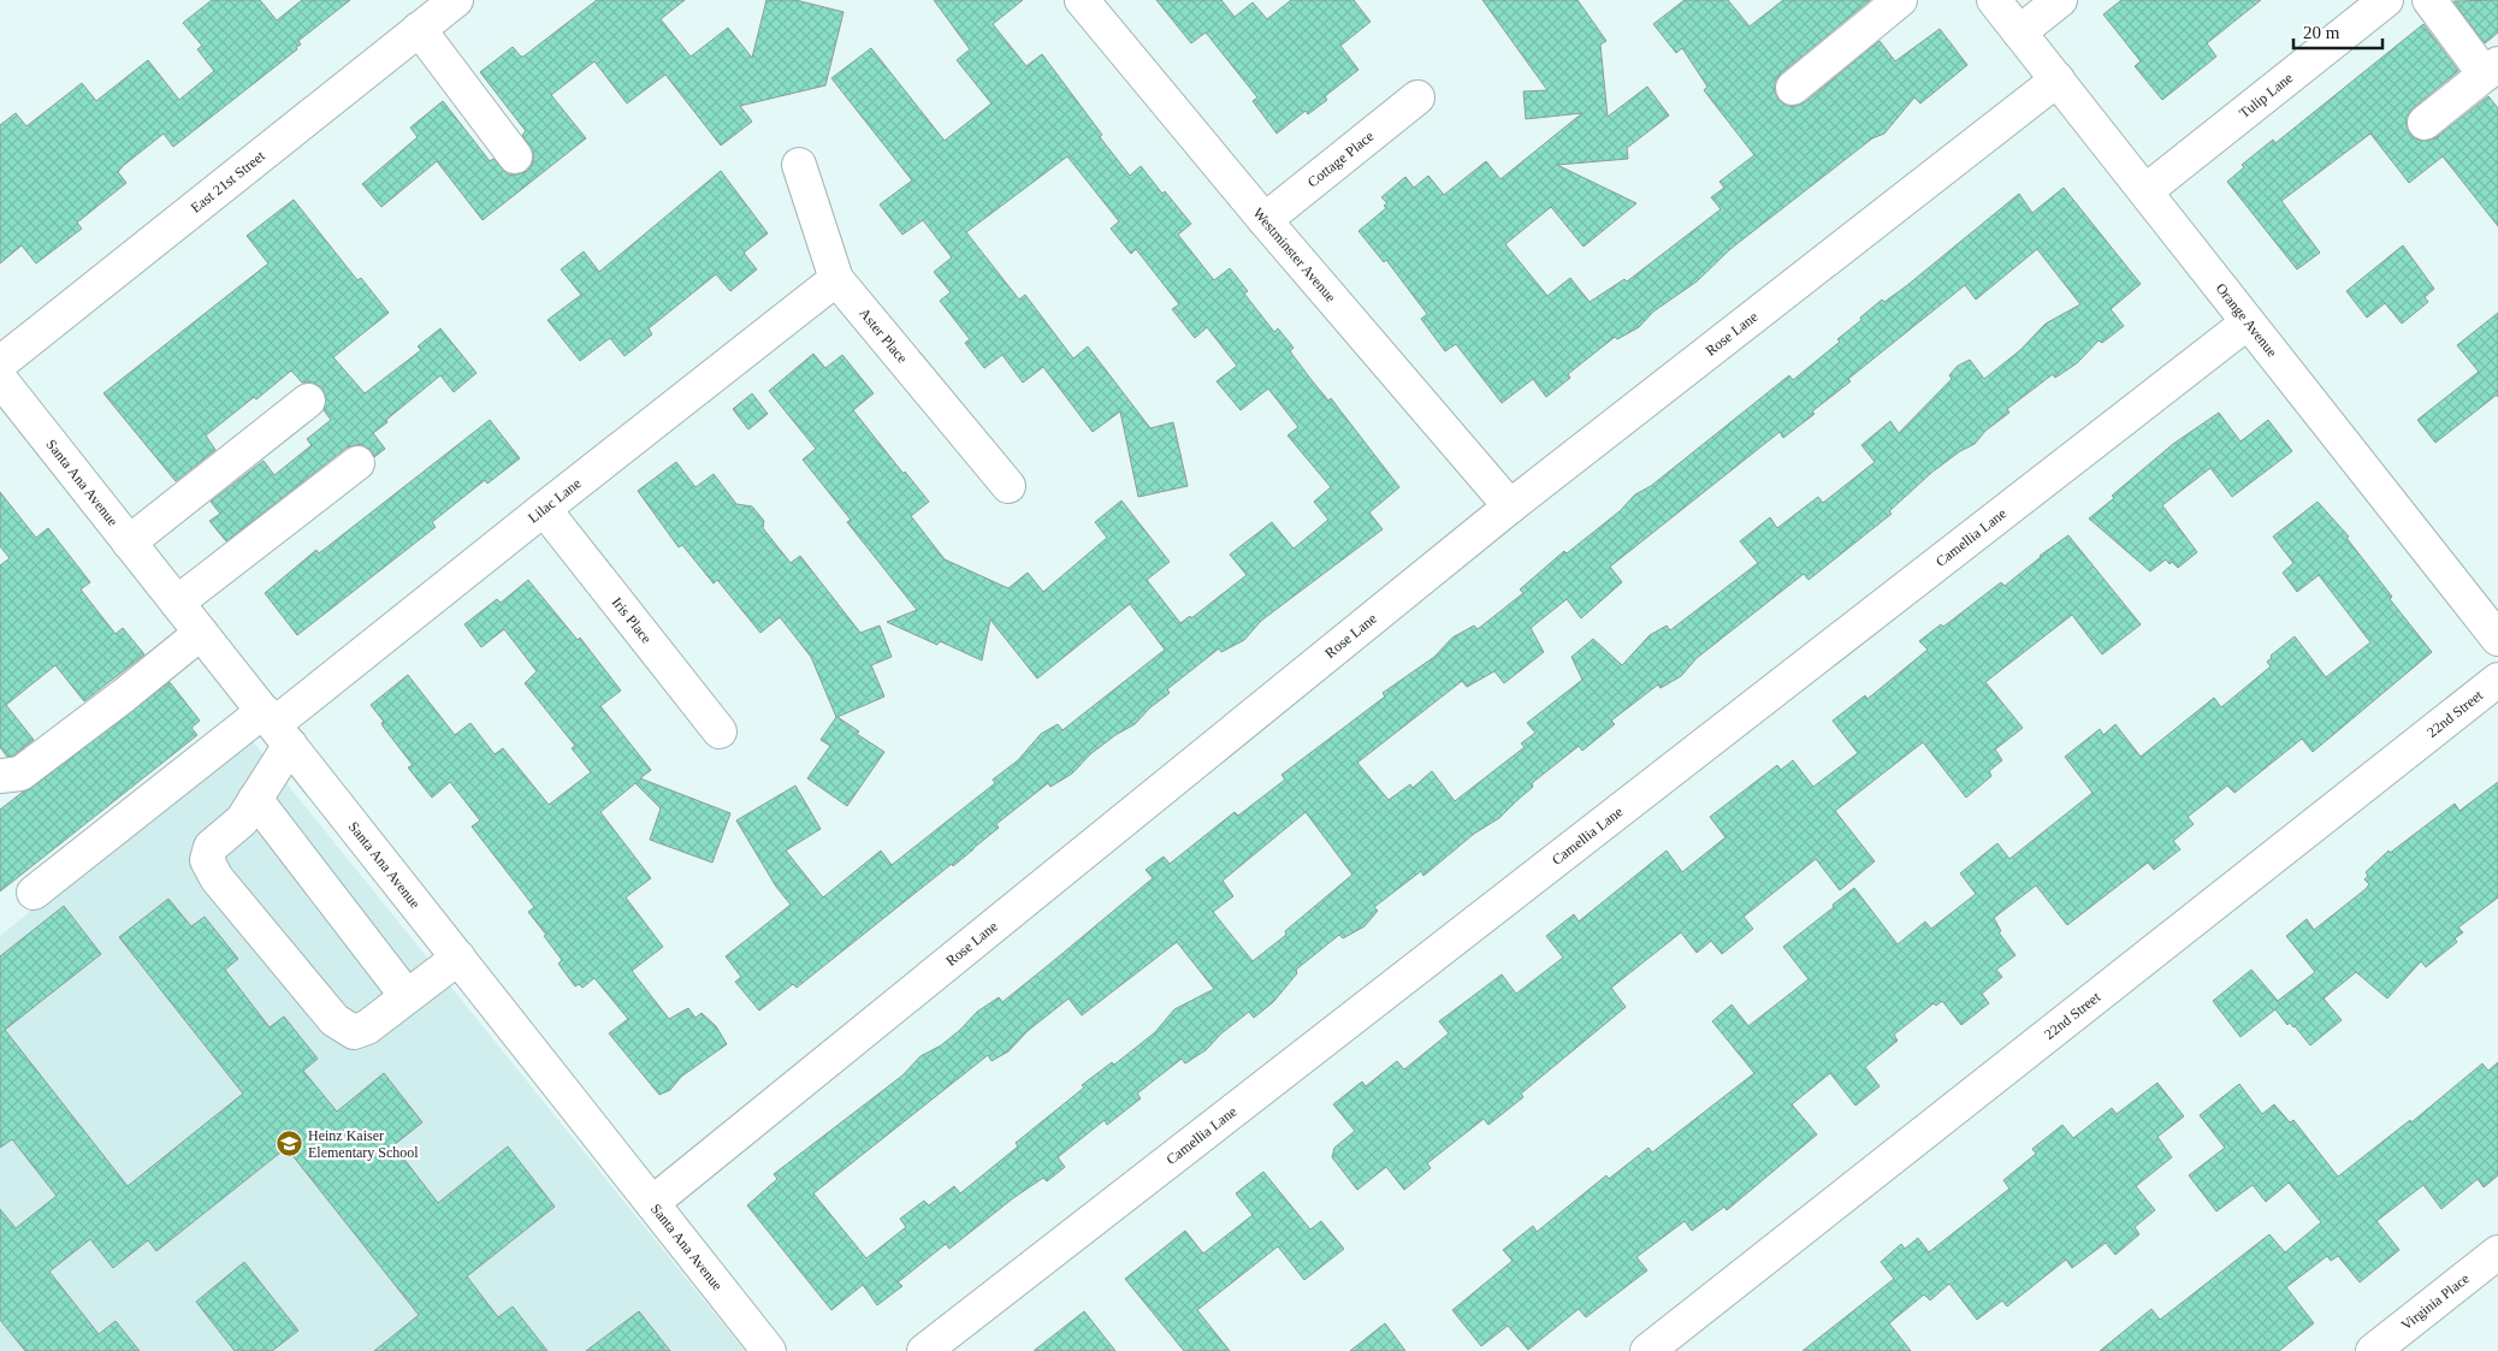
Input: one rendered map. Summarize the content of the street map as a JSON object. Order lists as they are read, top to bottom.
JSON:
{
  "streets": {
    "street": [
      "Tulip Lane",
      "Cottage Place",
      "East 21st Street",
      "Westminster Avenue",
      "Orange Avenue",
      "Rose Lane",
      "Aster Place",
      "Santa Ana Avenue",
      "Lilac Lane",
      "Camellia Lane",
      "Iris Place",
      "22nd Street",
      "Virginia Place"
    ]
  },
  "crossings": [
    ["Tulip Lane", "Orange Avenue"],
    ["Cottage Place", "Westminster Avenue"],
    ["Westminster Avenue", "Rose Lane"],
    ["Orange Avenue", "Rose Lane"],
    ["Orange Avenue", "Camellia Lane"],
    ["Rose Lane", "Santa Ana Avenue"],
    ["Aster Place", "Lilac Lane"],
    ["Santa Ana Avenue", "Lilac Lane"],
    ["Lilac Lane", "Iris Place"]
  ],
  "places": {
    "school or university": ["Heinz Kaiser Elementary School"]
  },
  "scale_bar": "20 m"
}
